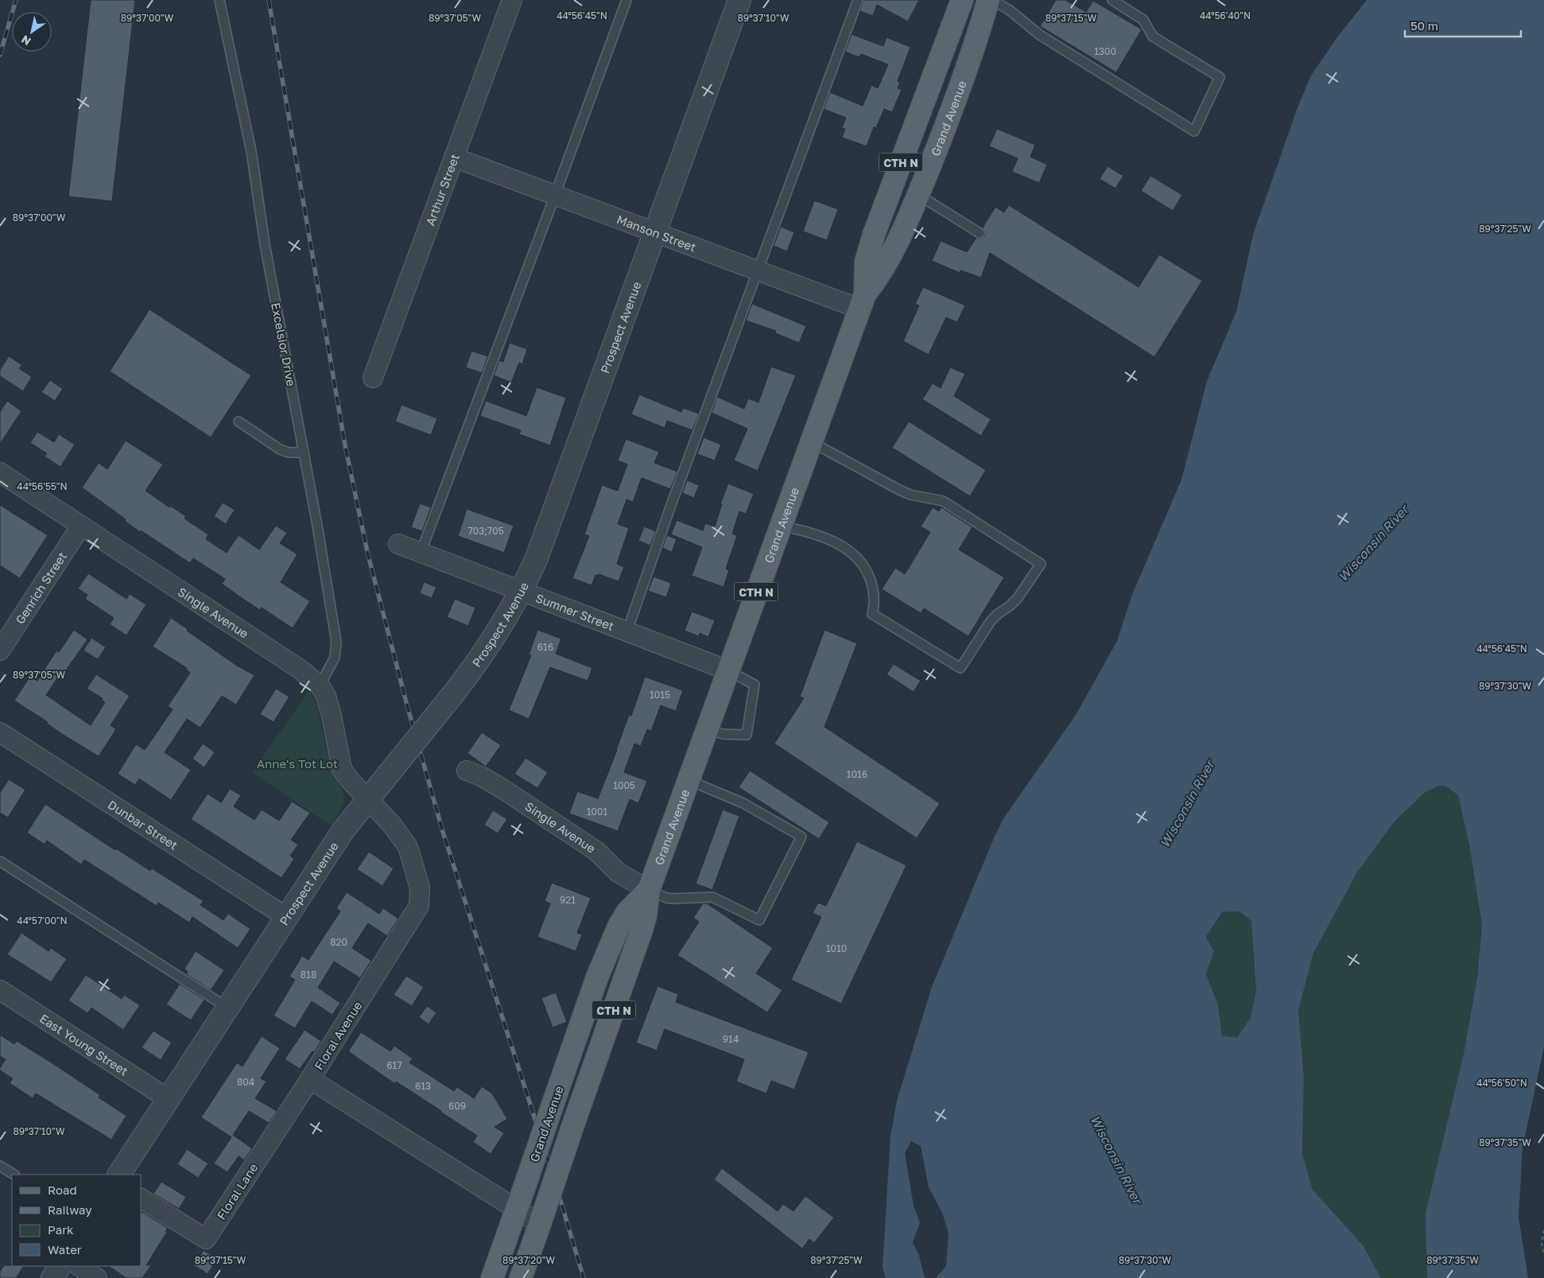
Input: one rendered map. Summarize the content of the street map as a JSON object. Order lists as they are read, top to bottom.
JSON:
{
  "streets": {
    "main road": ["Grand Avenue", "CTH N"],
    "street": [
      "Arthur Street",
      "Manson Street",
      "Prospect Avenue",
      "Genrich Street",
      "Sumner Street",
      "Single Avenue",
      "Dunbar Street",
      "Floral Avenue",
      "East Young Street",
      "Floral Lane"
    ],
    "lane": ["Excelsior Drive"]
  },
  "crossings": [
    ["Grand Avenue", "Manson Street"],
    ["Grand Avenue", "Sumner Street"],
    ["Grand Avenue", "Single Avenue"],
    ["Grand Avenue", "Floral Avenue"],
    ["Arthur Street", "Manson Street"],
    ["Manson Street", "Prospect Avenue"],
    ["Prospect Avenue", "Sumner Street"],
    ["Prospect Avenue", "Single Avenue"],
    ["Prospect Avenue", "Dunbar Street"],
    ["Prospect Avenue", "Floral Avenue"],
    ["Prospect Avenue", "East Young Street"],
    ["Excelsior Drive", "Single Avenue"],
    ["Genrich Street", "Single Avenue"],
    ["Single Avenue", "Floral Avenue"],
    ["Floral Avenue", "Floral Lane"]
  ],
  "water": ["Wisconsin River"],
  "parks": ["Anne's Tot Lot"],
  "house_numbers": [
    "1300",
    "703;705",
    "616",
    "1015",
    "1016",
    "1005",
    "1001",
    "921",
    "820",
    "1010",
    "818",
    "914",
    "617",
    "804",
    "613",
    "609"
  ],
  "legend": [
    "Road",
    "Railway",
    "Park",
    "Water"
  ],
  "scale_bar": "50 m",
  "north": "bottom left",
  "coordinates": [
    "44°56'45\"N",
    "44°56'40\"N",
    "89°37'00\"W",
    "89°37'05\"W",
    "89°37'10\"W",
    "89°37'15\"W",
    "89°37'25\"W",
    "44°56'55\"N",
    "89°37'30\"W",
    "44°57'00\"N",
    "44°56'50\"N",
    "89°37'35\"W",
    "89°37'20\"W"
  ]
}
